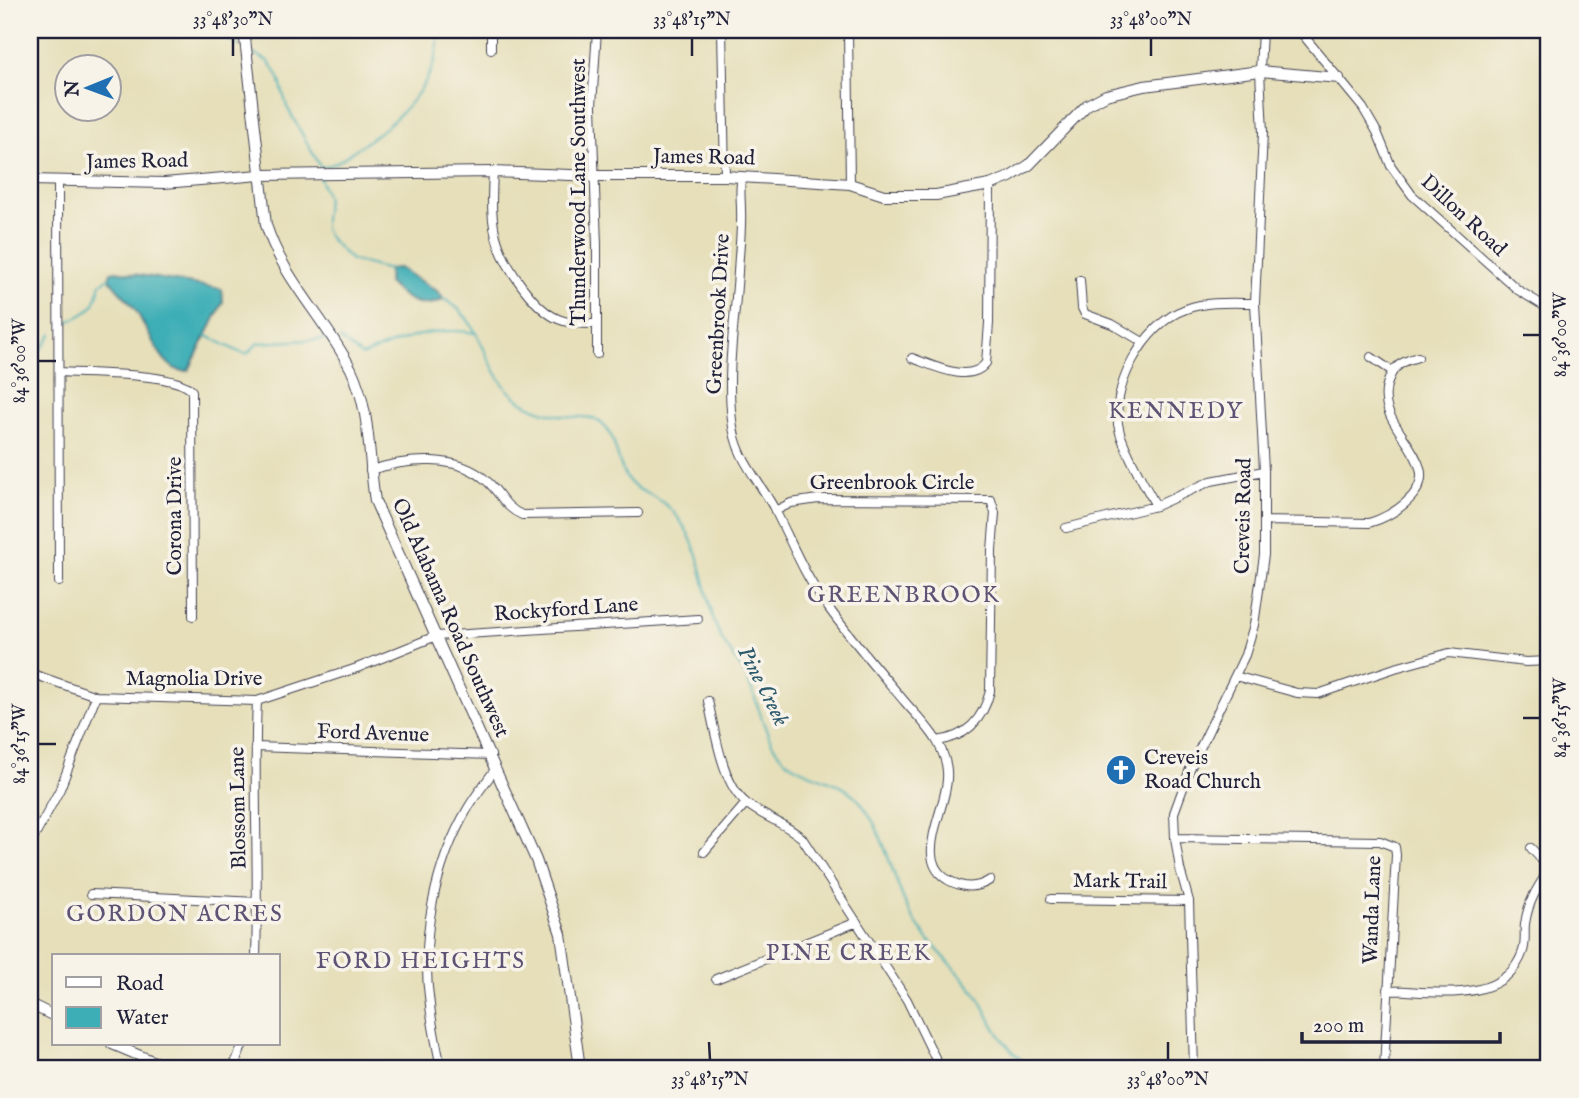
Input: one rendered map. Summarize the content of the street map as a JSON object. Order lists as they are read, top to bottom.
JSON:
{
  "streets": {
    "street": [
      "James Road",
      "Thunderwood Lane Southwest",
      "Dillon Road",
      "Greenbrook Drive",
      "Greenbrook Circle",
      "Corona Drive",
      "Creveis Road",
      "Rockyford Lane",
      "Old Alabama Road Southwest",
      "Magnolia Drive",
      "Ford Avenue",
      "Blossom Lane",
      "Mark Trail",
      "Wanda Lane"
    ]
  },
  "crossings": [
    ["James Road", "Thunderwood Lane Southwest"],
    ["James Road", "Dillon Road"],
    ["James Road", "Greenbrook Drive"],
    ["James Road", "Creveis Road"],
    ["James Road", "Old Alabama Road Southwest"],
    ["Greenbrook Drive", "Greenbrook Circle"],
    ["Creveis Road", "Mark Trail"],
    ["Creveis Road", "Wanda Lane"],
    ["Rockyford Lane", "Old Alabama Road Southwest"],
    ["Rockyford Lane", "Magnolia Drive"],
    ["Old Alabama Road Southwest", "Magnolia Drive"],
    ["Old Alabama Road Southwest", "Ford Avenue"],
    ["Magnolia Drive", "Blossom Lane"],
    ["Ford Avenue", "Blossom Lane"]
  ],
  "districts": [
    "KENNEDY",
    "GREENBROOK",
    "GORDON ACRES",
    "PINE CREEK",
    "FORD HEIGHTS"
  ],
  "water": ["Pine Creek"],
  "places": {
    "church": ["Creveis Road Church"]
  },
  "legend": ["Road", "Water"],
  "scale_bar": "200 m",
  "north": "left",
  "coordinates": [
    "33°48'30\"N",
    "33°48'15\"N",
    "33°48'00\"N",
    "84°36'00\"W",
    "84°36'15\"W"
  ]
}
